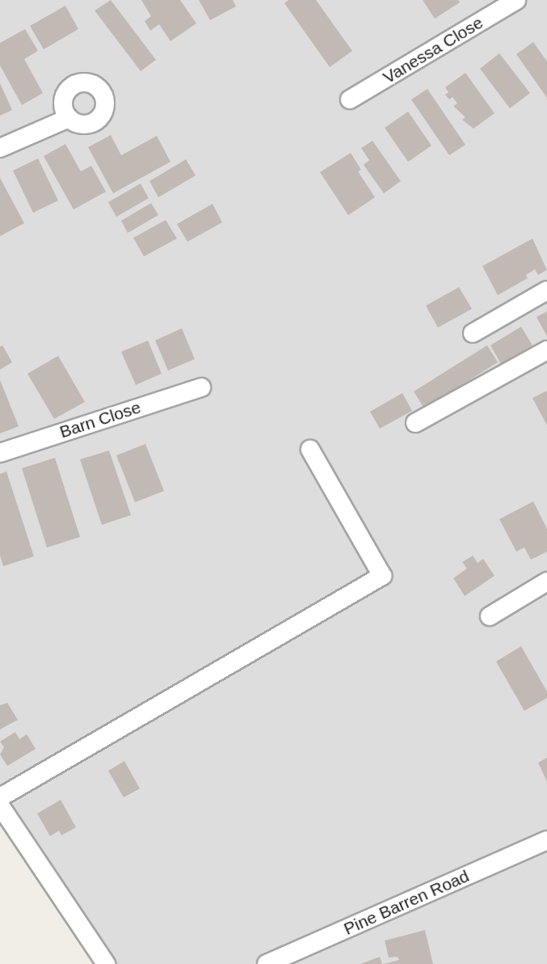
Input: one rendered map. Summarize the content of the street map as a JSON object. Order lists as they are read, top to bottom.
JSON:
{
  "streets": {
    "street": ["Vanessa Close", "Barn Close", "Pine Barren Road"]
  }
}
